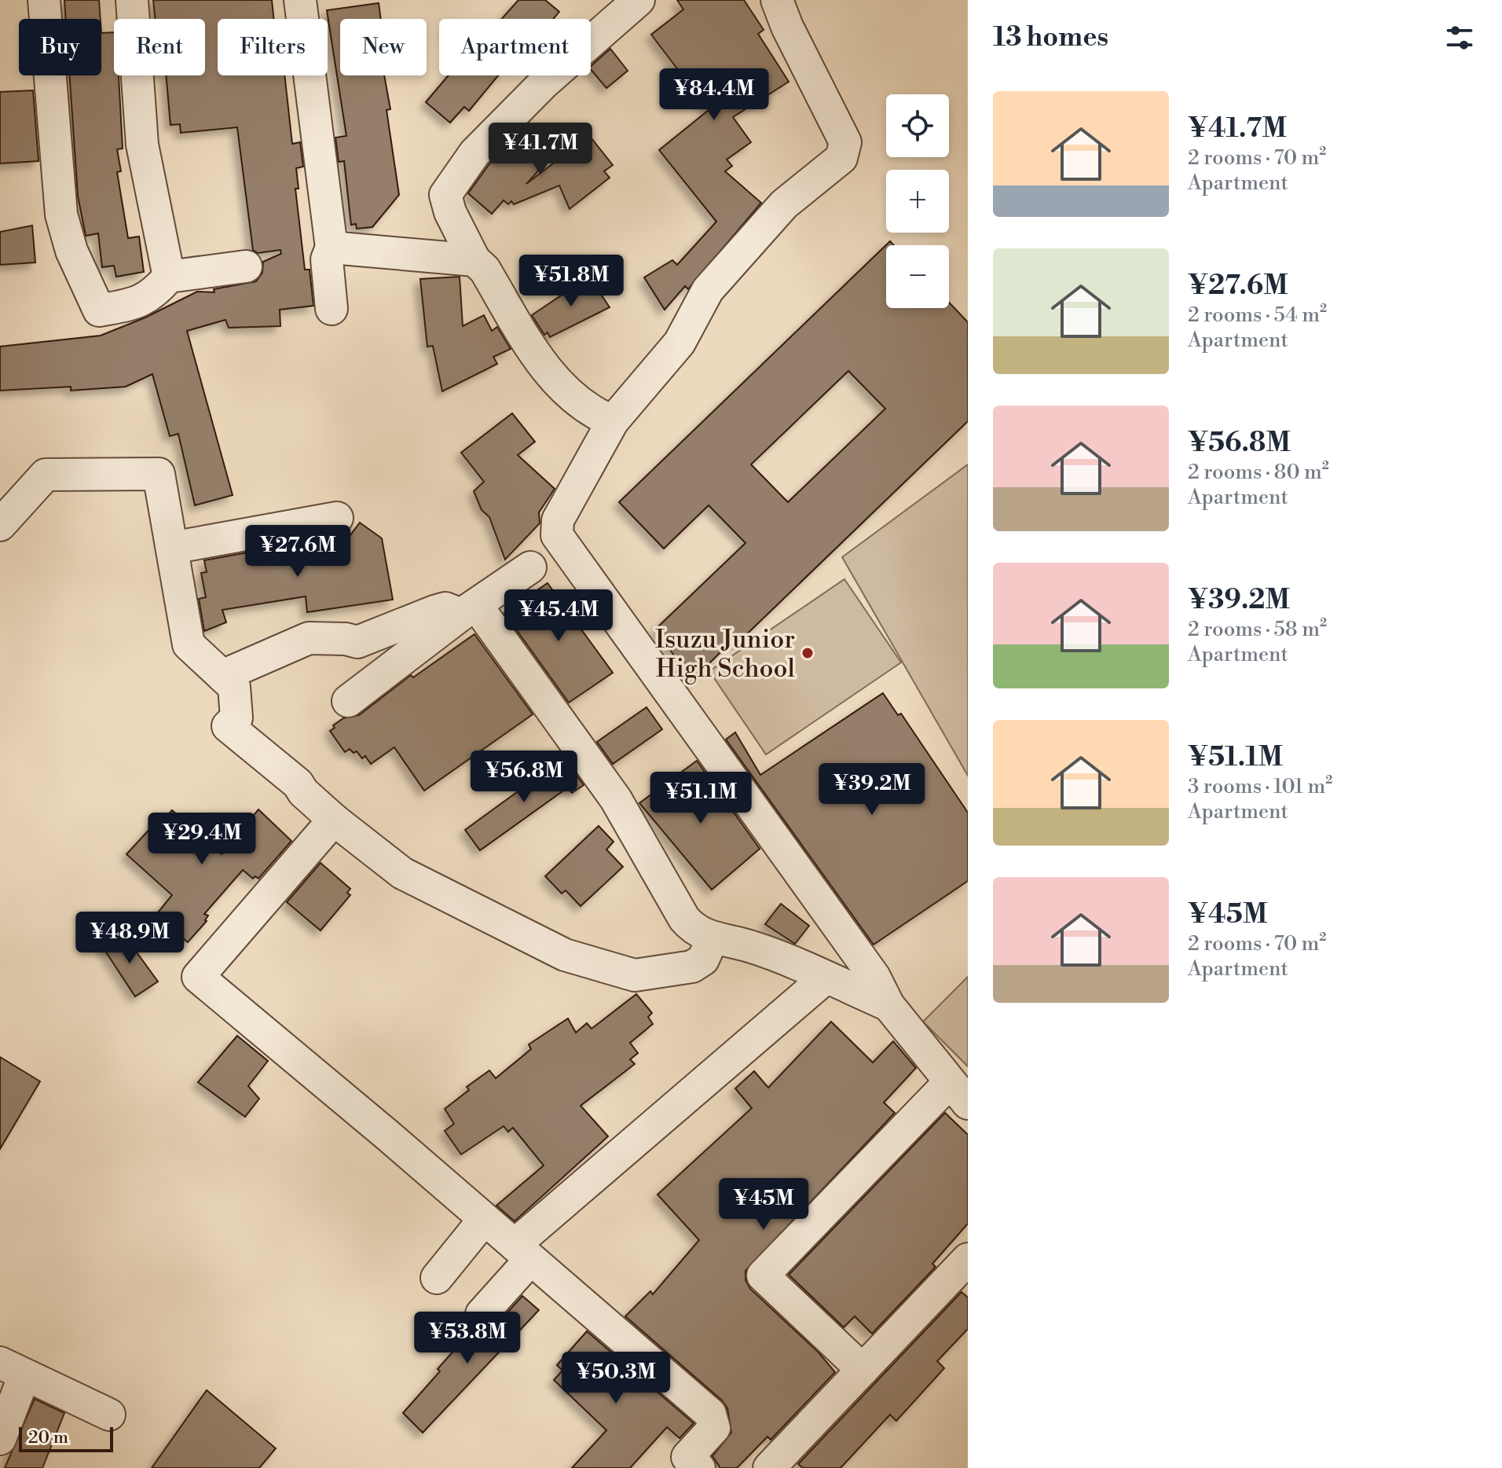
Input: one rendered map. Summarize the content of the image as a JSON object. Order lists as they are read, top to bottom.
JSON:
{
  "places": ["Isuzu Junior High School"],
  "scale_bar": "20 m",
  "page": {
    "heading": "13 homes",
    "chip": [
      "Buy",
      "Rent",
      "Filters",
      "New",
      "Apartment"
    ],
    "price": [
      "¥84.4M",
      "¥41.7M",
      "¥51.8M",
      "¥27.6M",
      "¥45.4M",
      "¥56.8M",
      "¥39.2M",
      "¥51.1M",
      "¥29.4M",
      "¥48.9M",
      "¥45M",
      "¥53.8M",
      "¥50.3M"
    ],
    "list": [
      {
        "name": "¥41.7M",
        "note": "2 rooms · 70 m² · Apartment"
      },
      {
        "name": "¥27.6M",
        "note": "2 rooms · 54 m² · Apartment"
      },
      {
        "name": "¥56.8M",
        "note": "2 rooms · 80 m² · Apartment"
      },
      {
        "name": "¥39.2M",
        "note": "2 rooms · 58 m² · Apartment"
      },
      {
        "name": "¥51.1M",
        "note": "3 rooms · 101 m² · Apartment"
      },
      {
        "name": "¥45M",
        "note": "2 rooms · 70 m² · Apartment"
      }
    ],
    "map_buttons": ["+", "−"],
    "scale": "20 m"
  }
}
